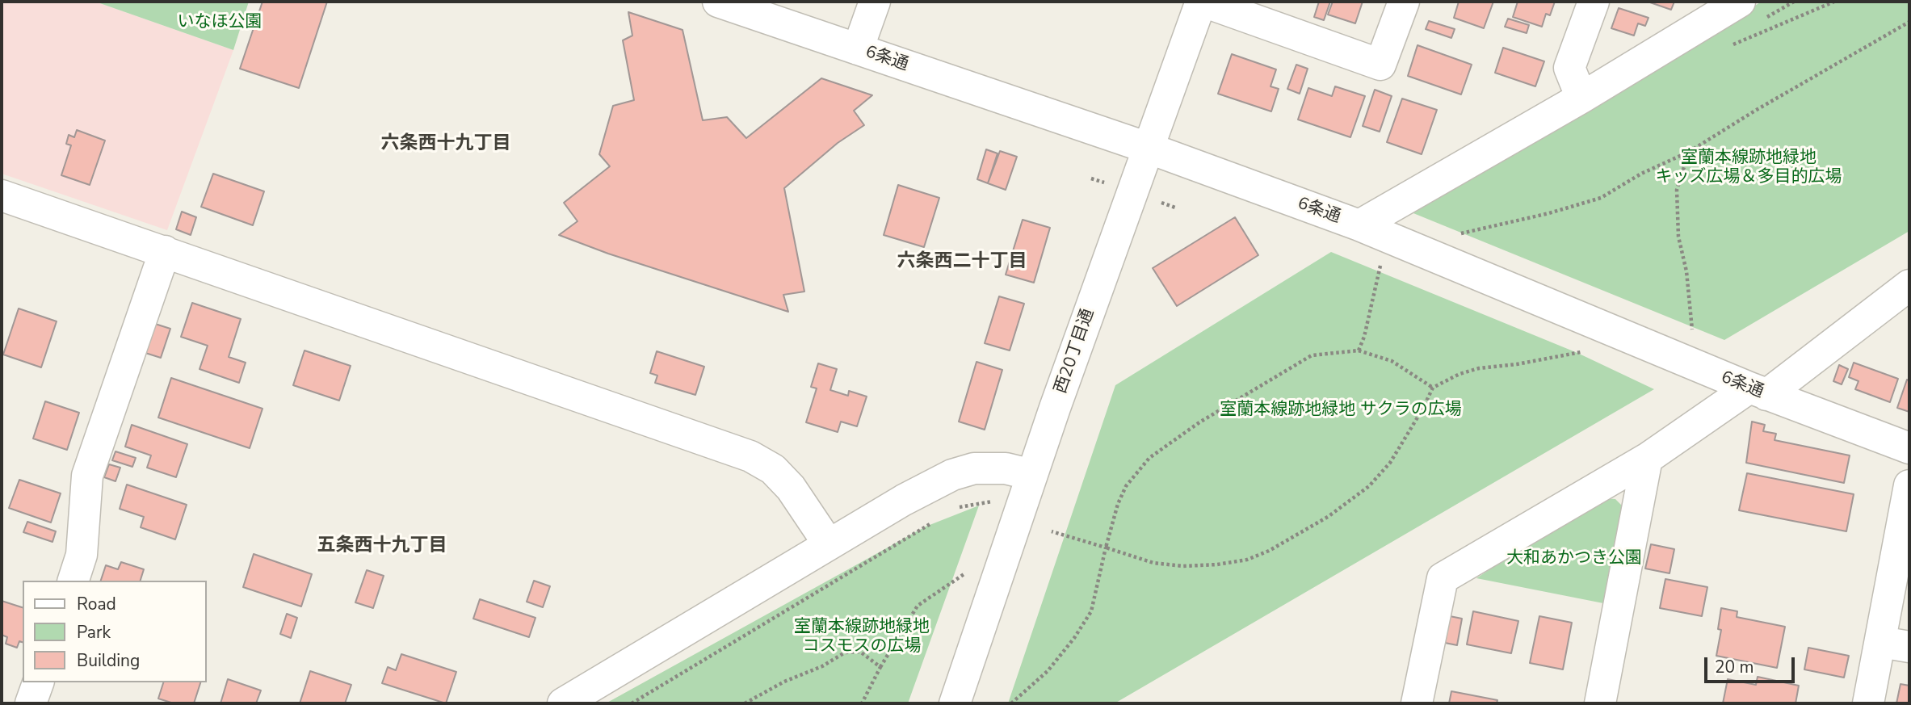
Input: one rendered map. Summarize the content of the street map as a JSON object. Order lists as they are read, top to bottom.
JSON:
{
  "streets": {
    "street": ["6条通", "西20丁目通"]
  },
  "crossings": [
    ["6条通", "西20丁目通"]
  ],
  "districts": ["六条西十九丁目", "六条西二十丁目", "五条西十九丁目"],
  "parks": [
    "いなほ公園",
    "室蘭本線跡地緑地 キッズ広場＆多目的広場",
    "室蘭本線跡地緑地 サクラの広場",
    "大和あかつき公園",
    "室蘭本線跡地緑地 コスモスの広場"
  ],
  "legend": ["Road", "Park", "Building"],
  "scale_bar": "20 m"
}
